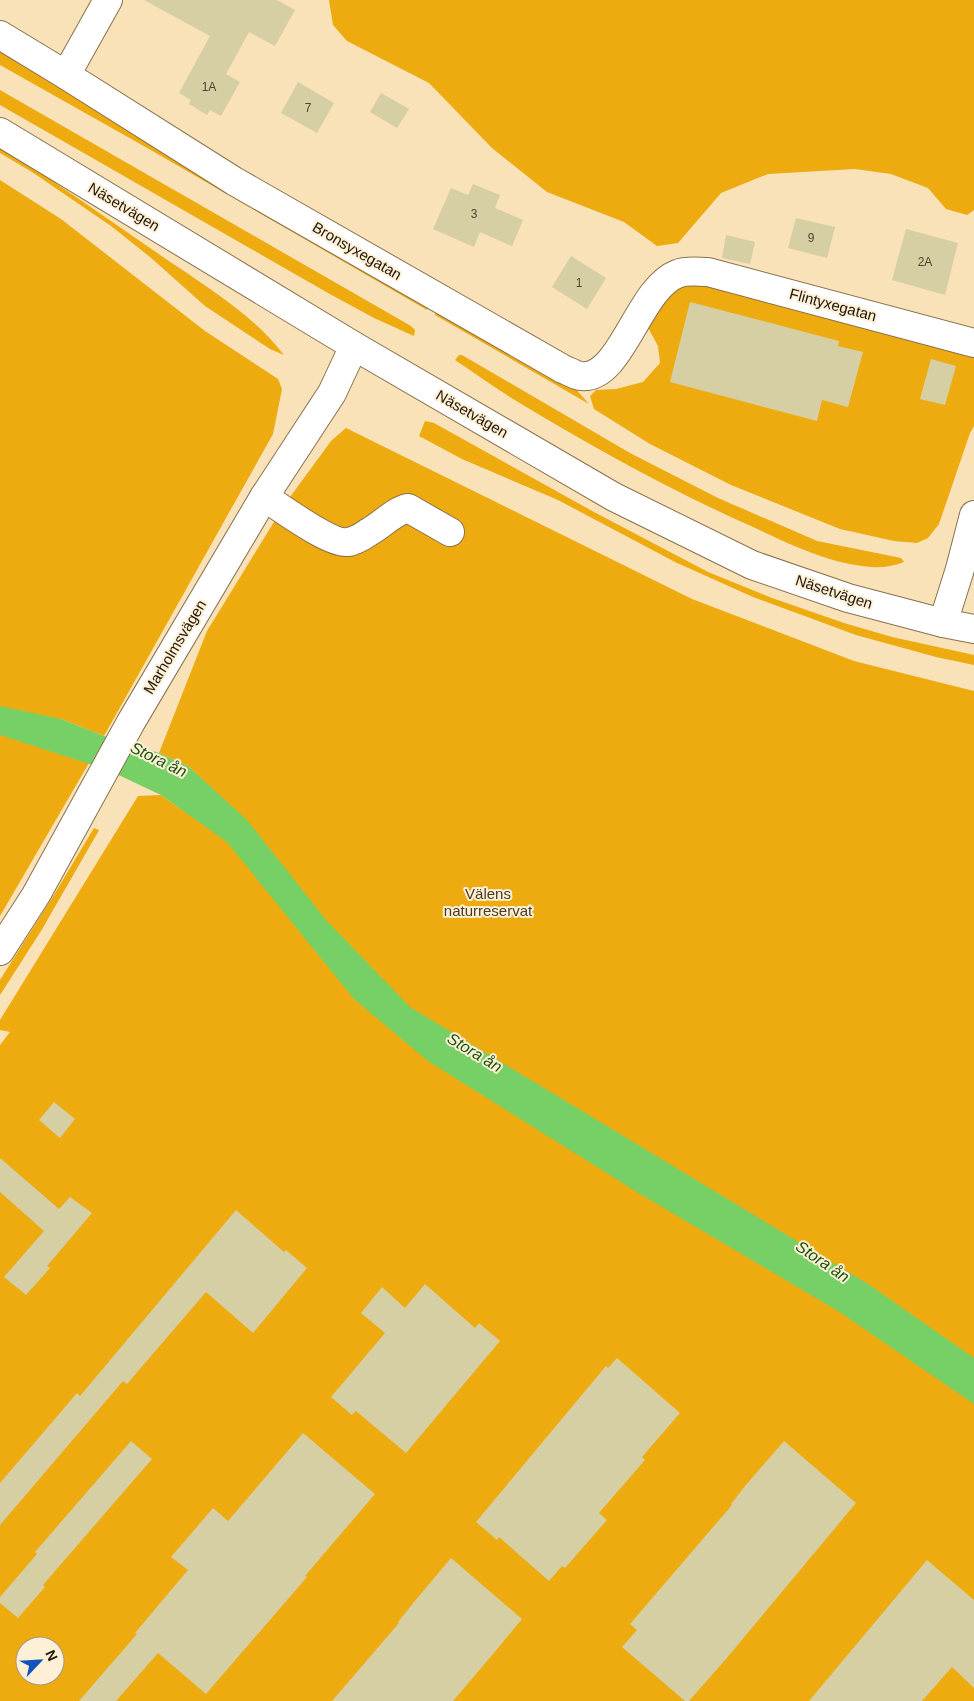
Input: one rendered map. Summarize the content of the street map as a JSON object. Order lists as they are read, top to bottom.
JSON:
{
  "streets": {
    "street": [
      "Näsetvägen",
      "Bronsyxegatan",
      "Flintyxegatan",
      "Marholmsvägen"
    ]
  },
  "crossings": [
    ["Näsetvägen", "Marholmsvägen"],
    ["Bronsyxegatan", "Flintyxegatan"]
  ],
  "water": ["Stora ån"],
  "parks": ["Välens naturreservat"],
  "house_numbers": [
    "1A",
    "7",
    "3",
    "9",
    "2A",
    "1"
  ],
  "north": "top right"
}
